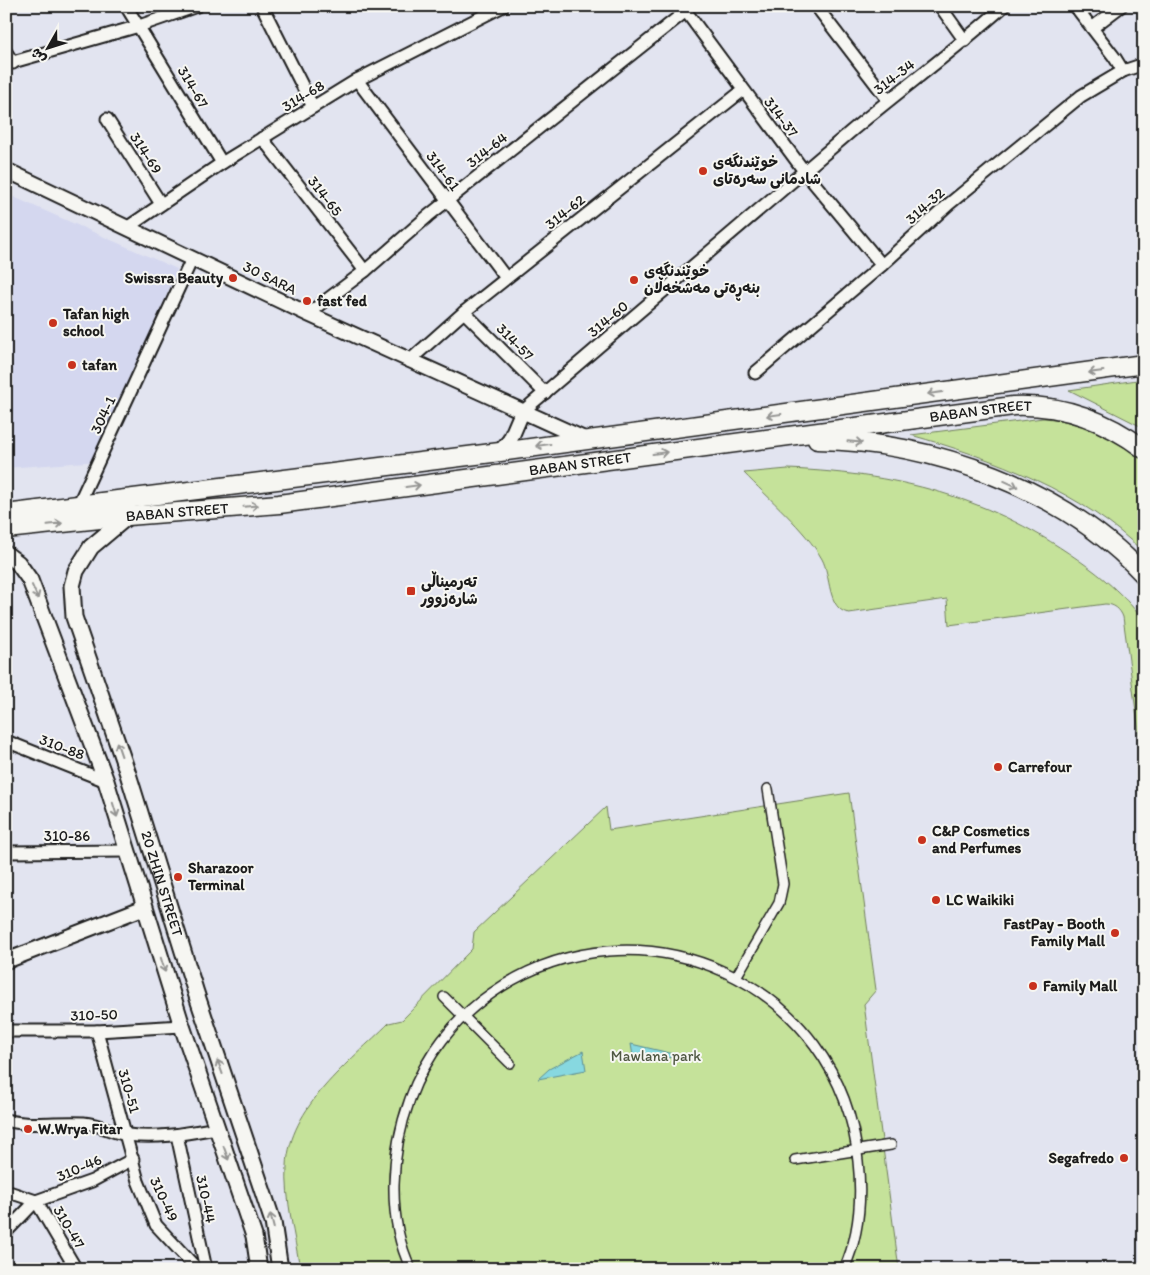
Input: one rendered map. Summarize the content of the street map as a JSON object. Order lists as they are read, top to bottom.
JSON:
{
  "streets": {
    "main road": ["BABAN STREET", "20 ZHIN STREET"],
    "street": [
      "314-34",
      "314-67",
      "314-68",
      "314-37",
      "314-64",
      "314-69",
      "314-61",
      "314-65",
      "314-32",
      "314-62",
      "30 SARA",
      "314-60",
      "314-57",
      "304-1",
      "310-88",
      "310-86",
      "310-50",
      "310-51",
      "310-46",
      "310-49",
      "310-44",
      "310-47"
    ]
  },
  "crossings": [
    ["314-34", "314-37"],
    ["314-34", "314-60"],
    ["314-67", "314-68"],
    ["314-68", "314-69"],
    ["314-68", "314-61"],
    ["314-68", "314-65"],
    ["314-68", "30 SARA"],
    ["314-37", "314-64"],
    ["314-37", "314-32"],
    ["314-37", "314-62"],
    ["314-37", "314-60"],
    ["314-64", "314-61"],
    ["314-64", "314-65"],
    ["314-64", "30 SARA"],
    ["314-61", "314-62"],
    ["314-62", "30 SARA"],
    ["314-62", "314-57"],
    ["30 SARA", "314-60"],
    ["30 SARA", "304-1"],
    ["314-60", "314-57"],
    ["BABAN STREET", "20 ZHIN STREET"],
    ["310-88", "20 ZHIN STREET"],
    ["310-86", "20 ZHIN STREET"],
    ["20 ZHIN STREET", "310-50"],
    ["310-50", "310-51"],
    ["310-51", "310-46"],
    ["310-51", "310-49"],
    ["310-46", "310-49"],
    ["310-46", "310-47"]
  ],
  "parks": ["Mawlana park"],
  "places": {
    "other": [
      "خوێندنگەی شادمانی سەرەتای",
      "Swissra Beauty",
      "خوێندنگەی بنەڕەتی مەشخەڵان",
      "fast fed",
      "Tafan high school",
      "tafan",
      "Carrefour",
      "C&P Cosmetics and Perfumes",
      "Sharazoor Terminal",
      "LC Waikiki",
      "FastPay - Booth Family Mall",
      "Family Mall",
      "W.Wrya Fitar",
      "Segafredo"
    ],
    "transit": ["تەرمیناڵی شارەزوور"]
  },
  "north": "bottom left"
}
